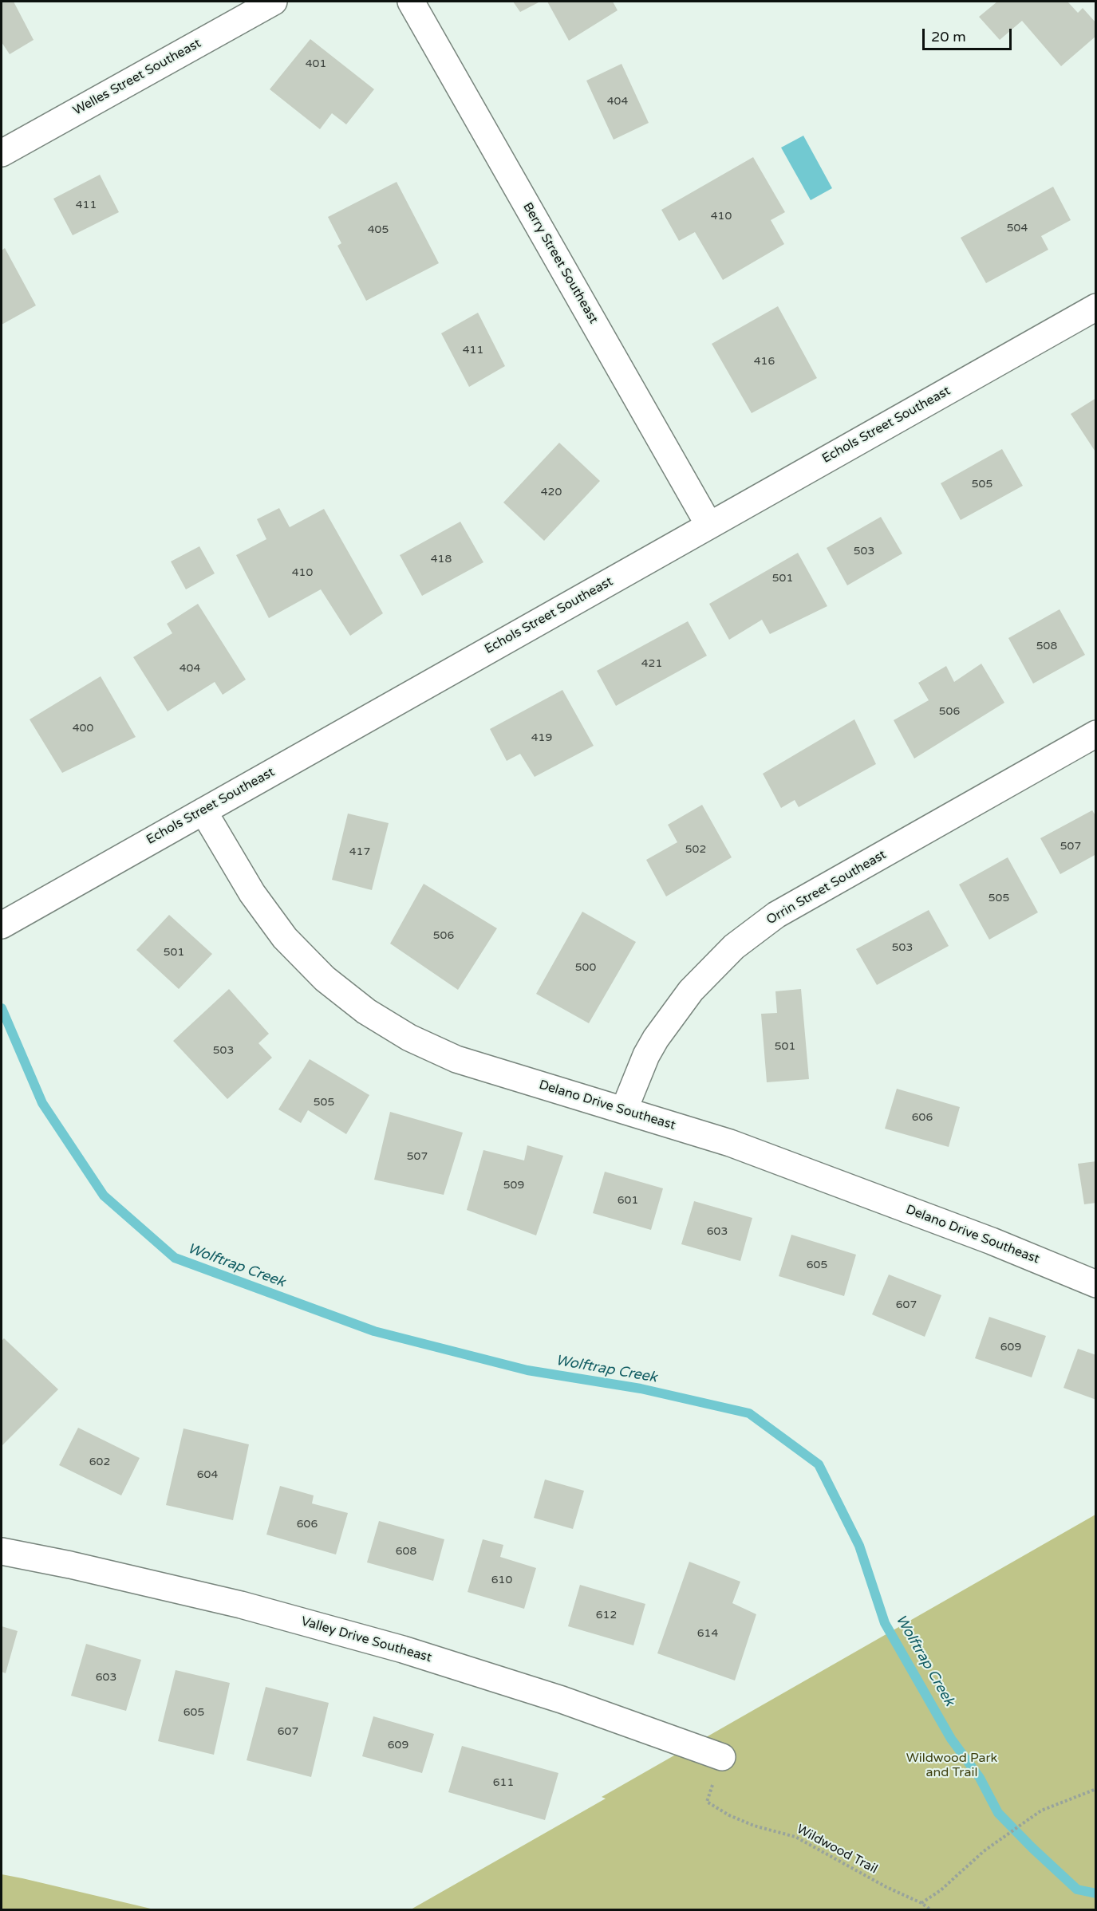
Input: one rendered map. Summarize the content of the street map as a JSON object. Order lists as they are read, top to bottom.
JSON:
{
  "streets": {
    "street": [
      "Welles Street Southeast",
      "Berry Street Southeast",
      "Echols Street Southeast",
      "Orrin Street Southeast",
      "Delano Drive Southeast",
      "Valley Drive Southeast"
    ],
    "path": ["Wildwood Trail"]
  },
  "crossings": [
    ["Berry Street Southeast", "Echols Street Southeast"],
    ["Echols Street Southeast", "Delano Drive Southeast"],
    ["Orrin Street Southeast", "Delano Drive Southeast"],
    ["Valley Drive Southeast", "Wildwood Trail"]
  ],
  "water": ["Wolftrap Creek"],
  "parks": ["Wildwood Park and Trail"],
  "house_numbers": [
    "401",
    "404",
    "411",
    "410",
    "504",
    "405",
    "411",
    "416",
    "505",
    "420",
    "503",
    "418",
    "410",
    "501",
    "508",
    "421",
    "404",
    "506",
    "400",
    "419",
    "507",
    "502",
    "417",
    "505",
    "506",
    "503",
    "501",
    "500",
    "501",
    "503",
    "505",
    "606",
    "507",
    "509",
    "601",
    "603",
    "605",
    "607",
    "609",
    "602",
    "604",
    "606",
    "608",
    "610",
    "612",
    "614",
    "603",
    "605",
    "607",
    "609",
    "611"
  ],
  "scale_bar": "20 m"
}
